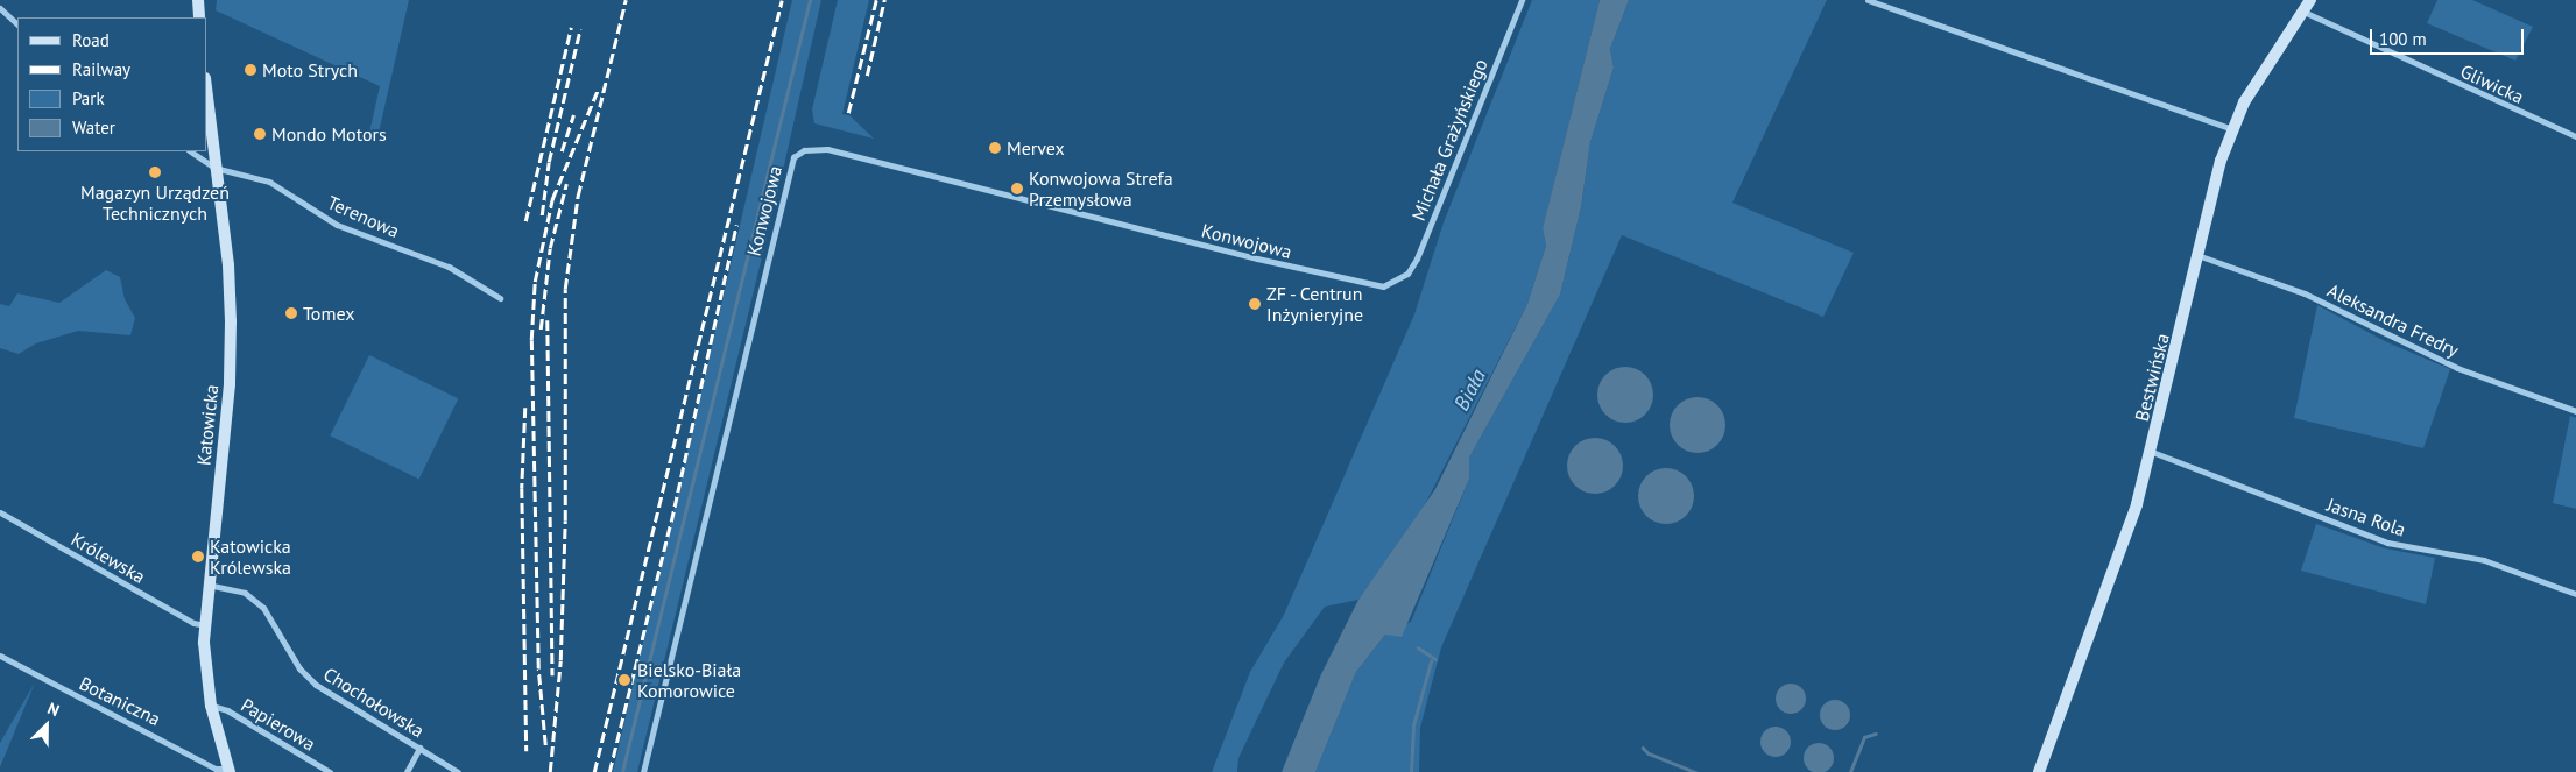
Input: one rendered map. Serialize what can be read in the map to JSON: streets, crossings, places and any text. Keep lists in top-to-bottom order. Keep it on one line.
{"streets":{"street":["Gliwicka","Michała Grażyńskiego","Konwojowa","Terenowa","Aleksandra Fredry","Bestwińska","Katowicka","Jasna Rola","Królewska","Botaniczna","Chochołowska","Papierowa"]},"crossings":[["Gliwicka","Bestwińska"],["Michała Grażyńskiego","Konwojowa"],["Terenowa","Katowicka"],["Aleksandra Fredry","Bestwińska"],["Bestwińska","Jasna Rola"],["Katowicka","Królewska"],["Katowicka","Botaniczna"],["Katowicka","Chochołowska"],["Katowicka","Papierowa"]],"water":["Biała"],"places":["Moto Strych","Mondo Motors","Mervex","Magazyn Urządzeń Technicznych","Konwojowa Strefa Przemysłowa","ZF - Centrun Inżynieryjne","Tomex","Katowicka Królewska","Bielsko-Biała Komorowice"],"legend":["Road","Railway","Park","Water"],"scale_bar":"100 m","north":"top right"}
